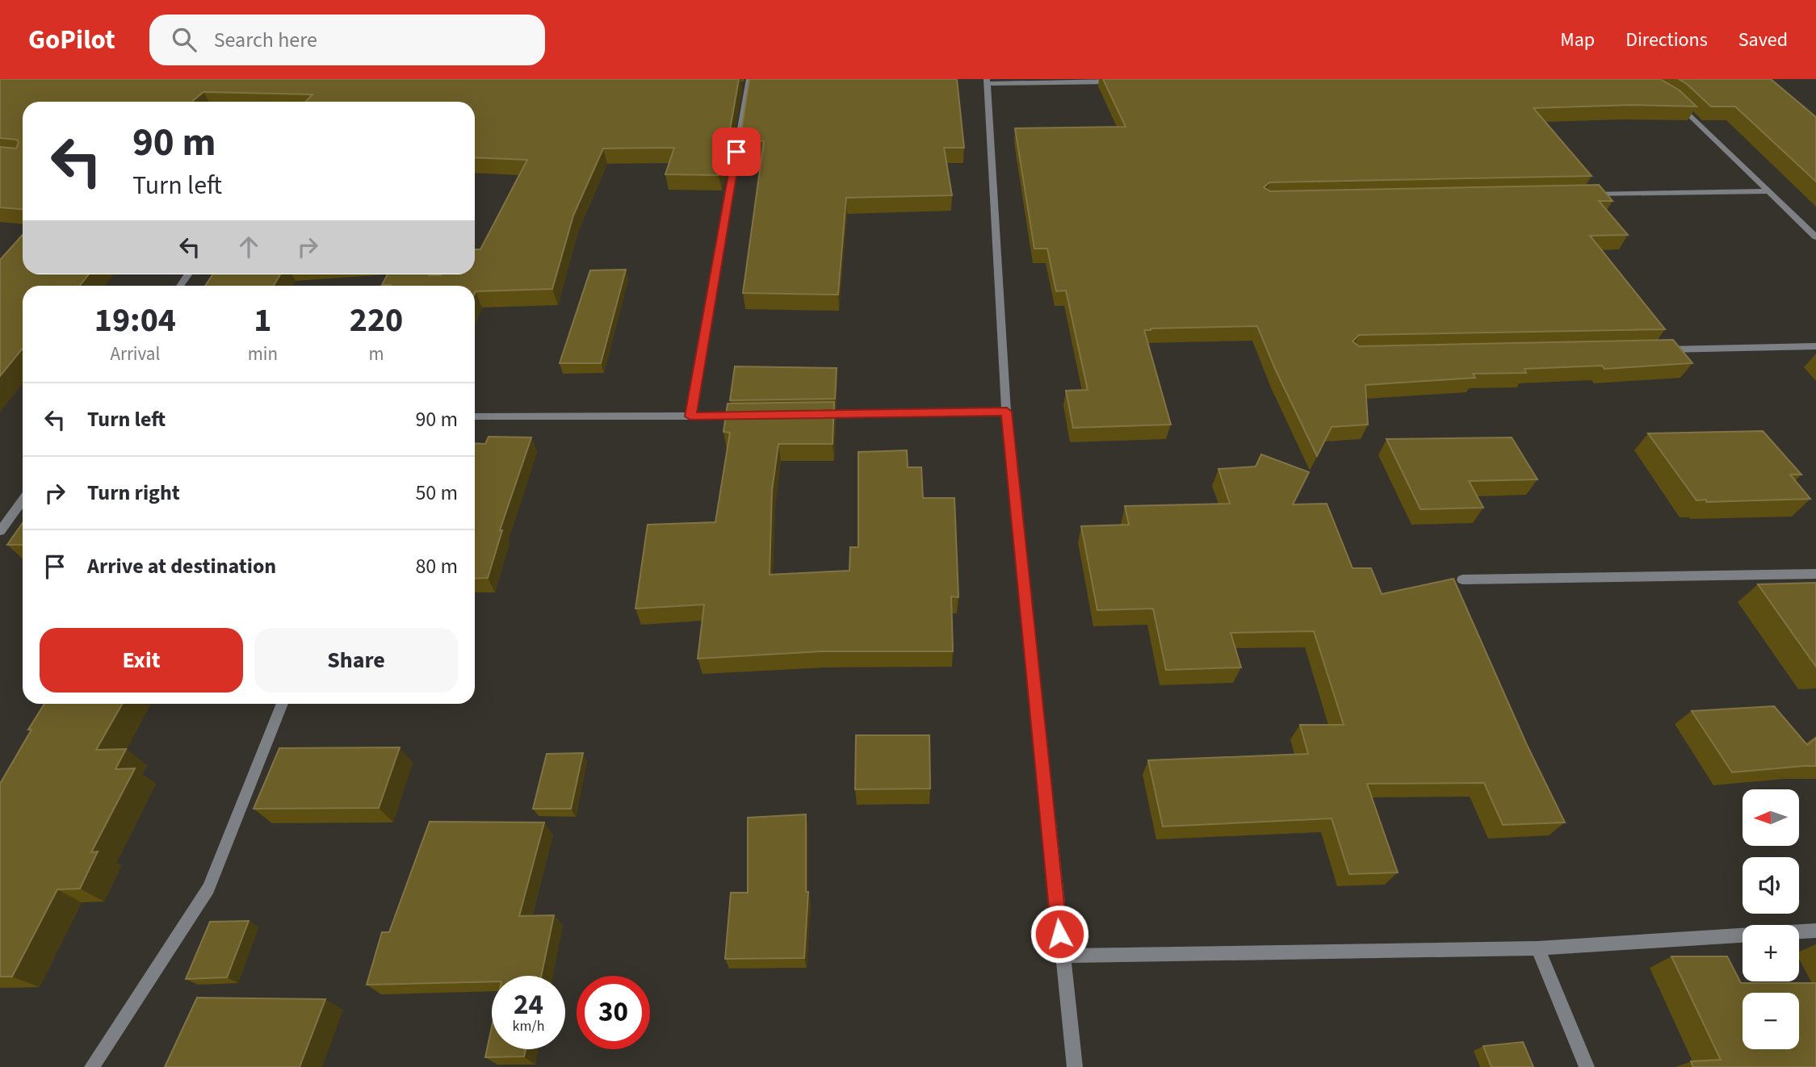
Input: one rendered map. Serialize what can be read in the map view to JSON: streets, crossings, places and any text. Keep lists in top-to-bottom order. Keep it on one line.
{"north":"left","page":{"header":"GoPilot","search":"Search here","nav":["Map","Directions","Saved"],"turn":["90 m","Turn left"],"eta":["19:04","Arrival","1","min","220","m"],"list":[{"name":"Turn left","value":"90 m"},{"name":"Turn right","value":"50 m"},{"name":"Arrive at destination","value":"80 m"}],"buttons":["Exit","Share"],"map_buttons":["+","−"],"speed":"24 km/h","limit":"30"}}
